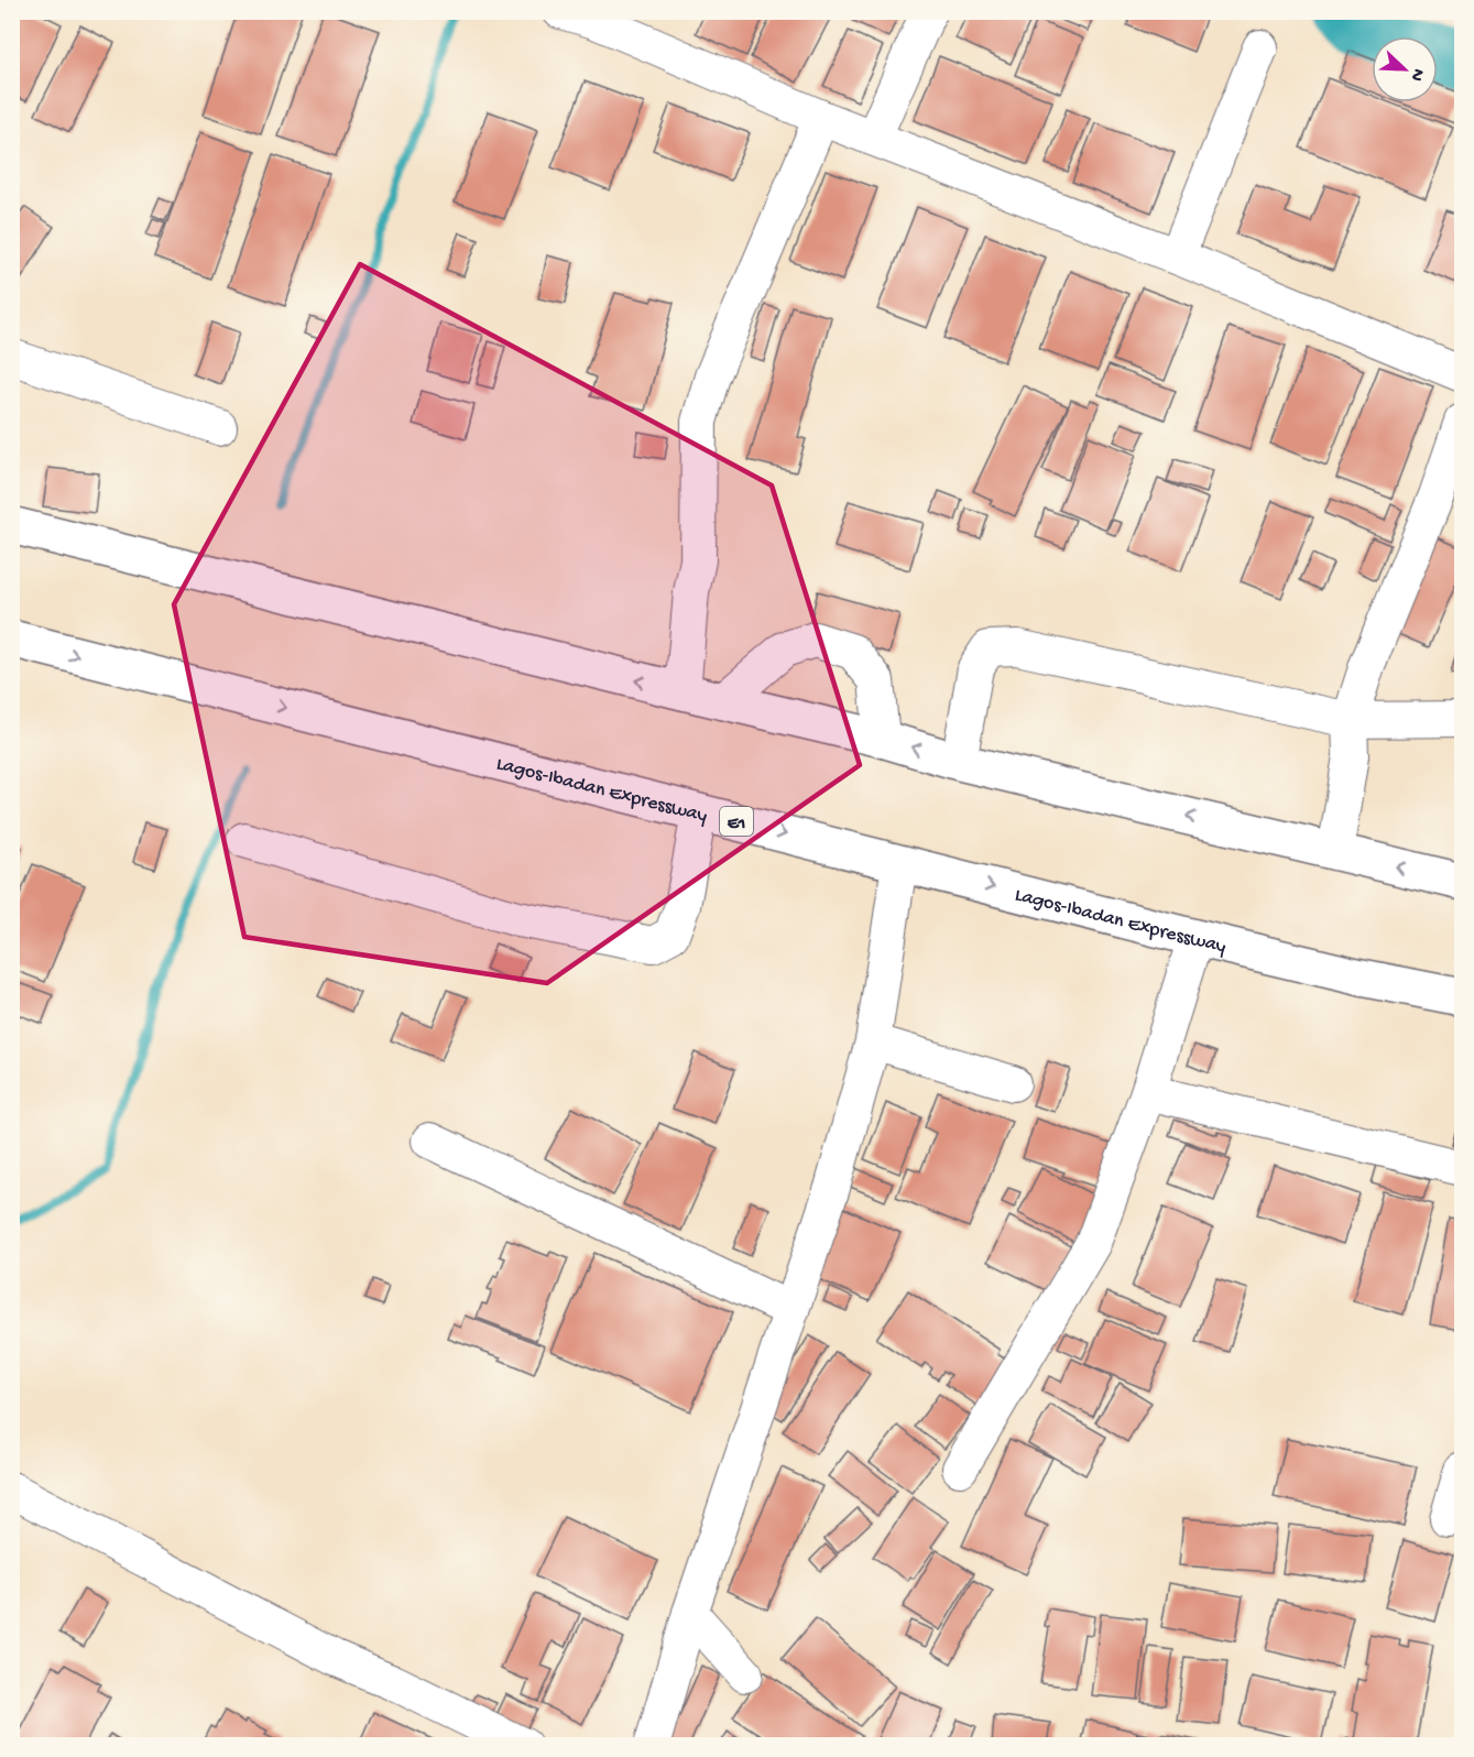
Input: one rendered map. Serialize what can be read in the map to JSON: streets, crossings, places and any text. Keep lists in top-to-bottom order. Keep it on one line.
{"streets":{"highway":["Lagos-Ibadan Expressway","E1"]},"north":"bottom right"}
